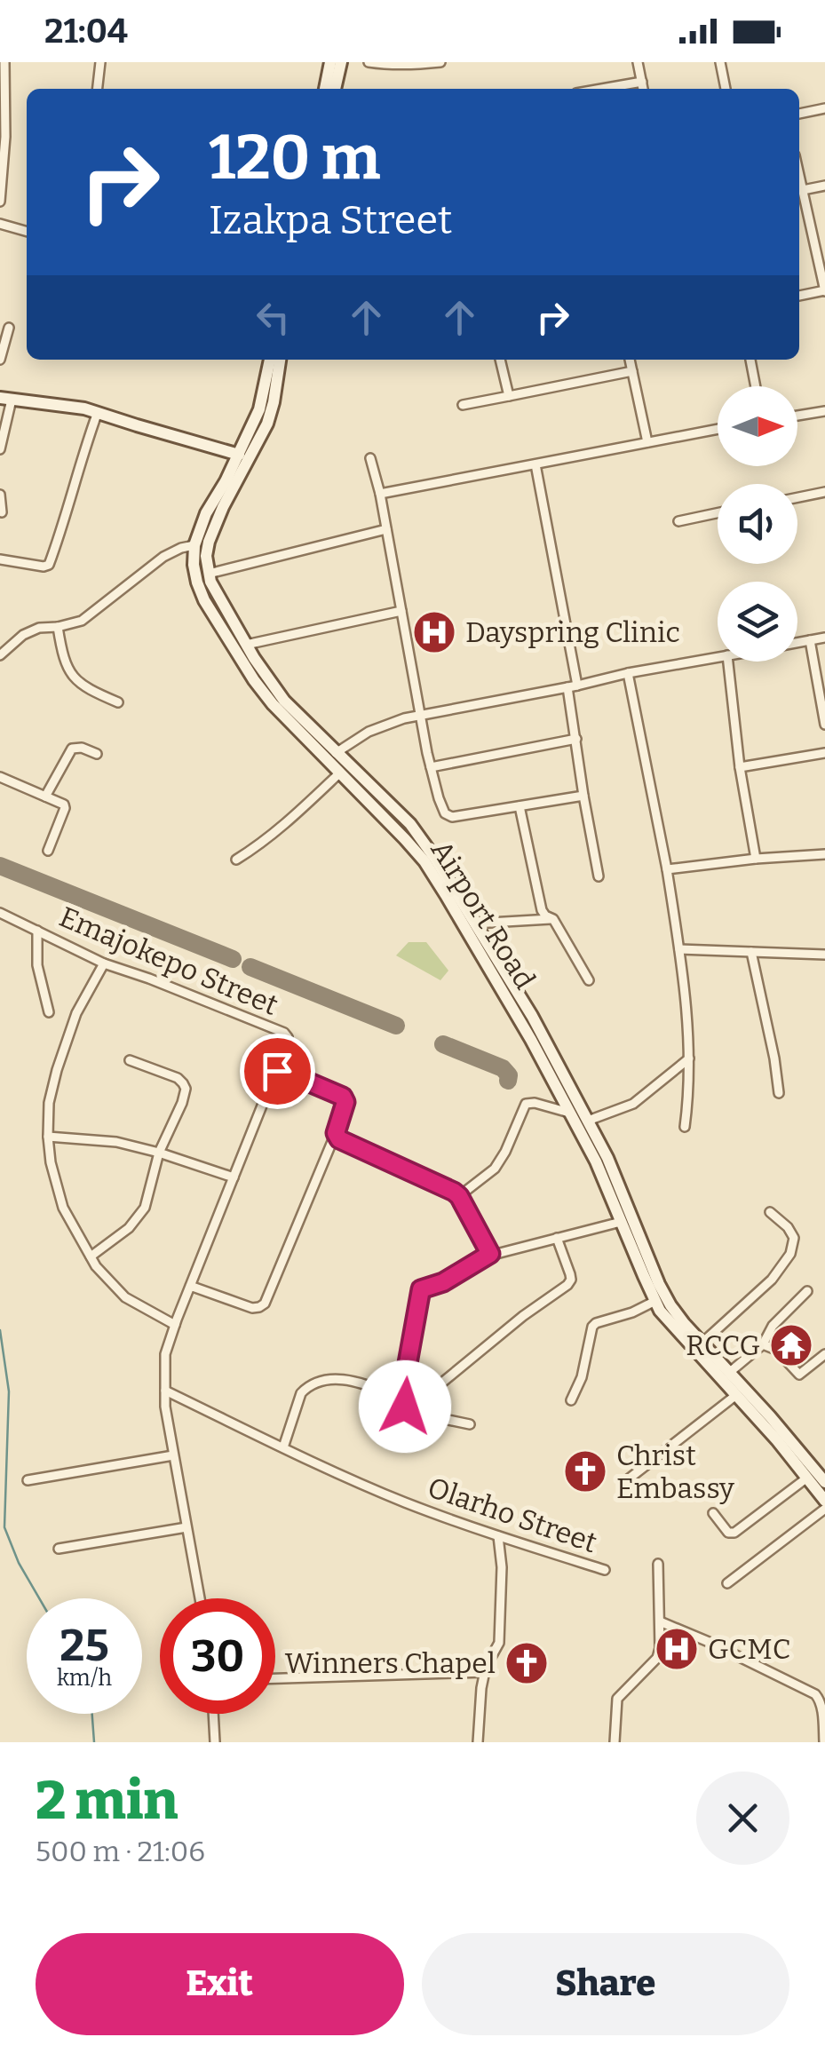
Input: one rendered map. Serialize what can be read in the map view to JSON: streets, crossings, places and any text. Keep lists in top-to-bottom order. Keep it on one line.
{"streets":{"main road":["Airport Road"],"street":["Emajokepo Street","Olarho Street"]},"places":{"hospital":["Dayspring Clinic","GCMC"],"temple":["RCCG"],"church":["Christ Embassy","Winners Chapel"]},"north":"right","page":{"status":"21:04","turn":["120 m","Izakpa Street"],"speed":"25 km/h","limit":"30","heading":["2 min","500 m · 21:06"],"buttons":["Exit","Share"]}}
